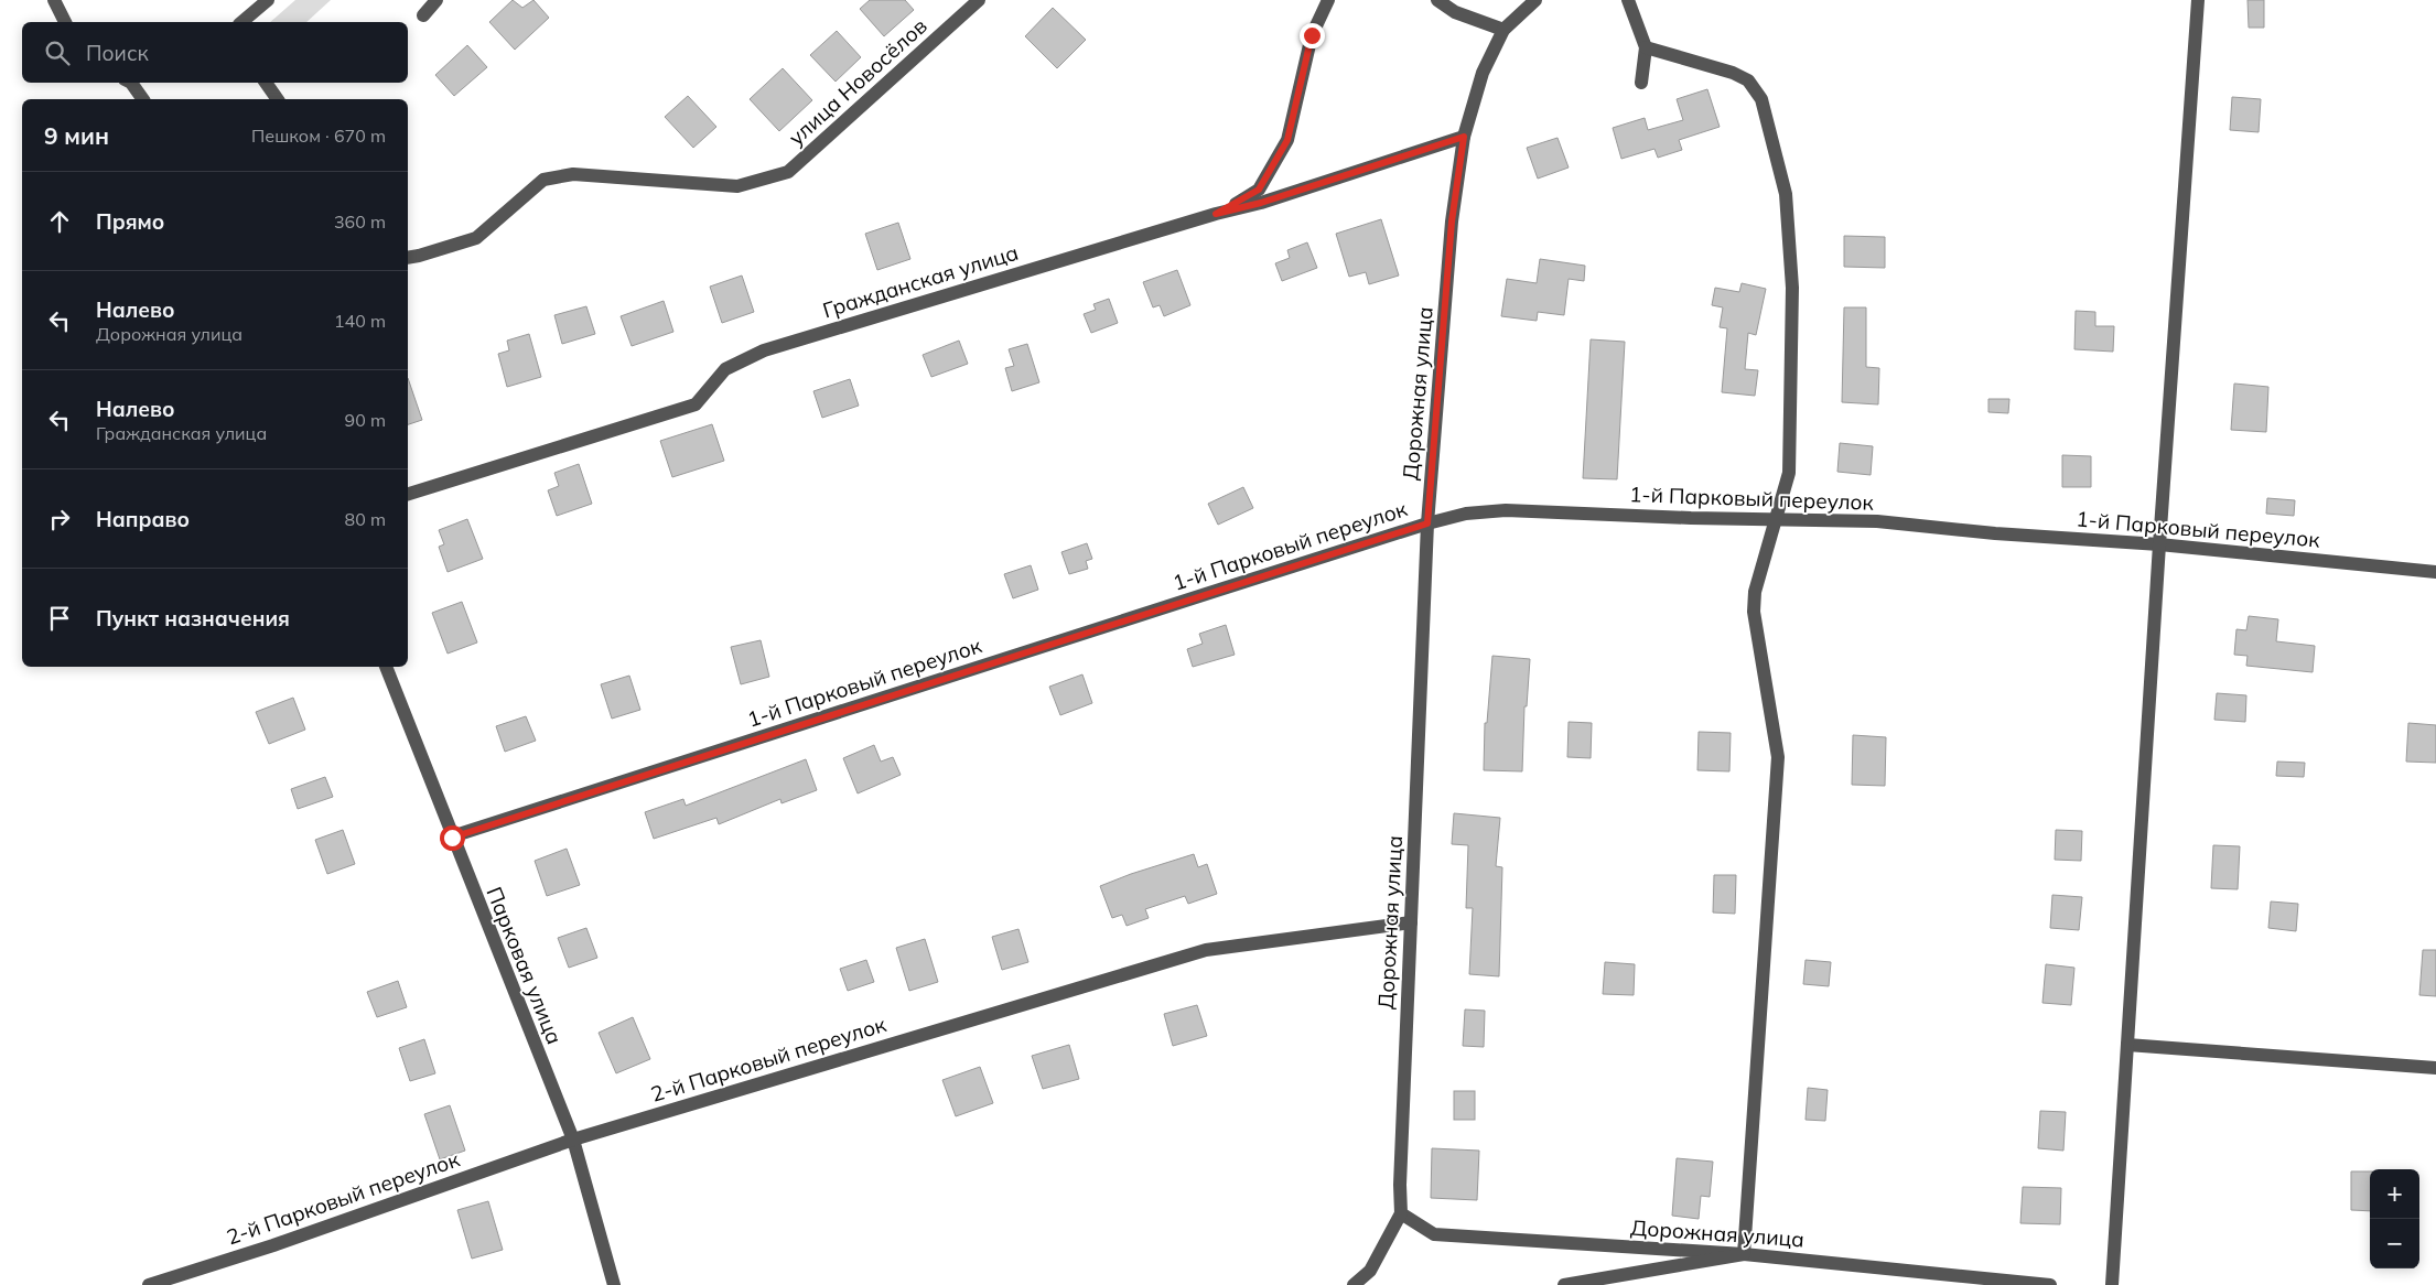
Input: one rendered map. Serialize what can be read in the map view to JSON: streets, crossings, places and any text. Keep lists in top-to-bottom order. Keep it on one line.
{"streets":{"street":["улица Новосёлов","Гражданская улица","Дорожная улица","1-й Парковый переулок","Парковая улица","2-й Парковый переулок"]},"crossings":[["Гражданская улица","Дорожная улица"],["Дорожная улица","1-й Парковый переулок"],["Дорожная улица","2-й Парковый переулок"],["1-й Парковый переулок","Парковая улица"],["Парковая улица","2-й Парковый переулок"]],"page":{"search":"Поиск","heading":["9 мин","Пешком · 670 m"],"list":[["Прямо","360 m"],["Налево","Дорожная улица","140 m"],["Налево","Гражданская улица","90 m"],["Направо","80 m"],"Пункт назначения"],"map_buttons":["+","−"]}}
